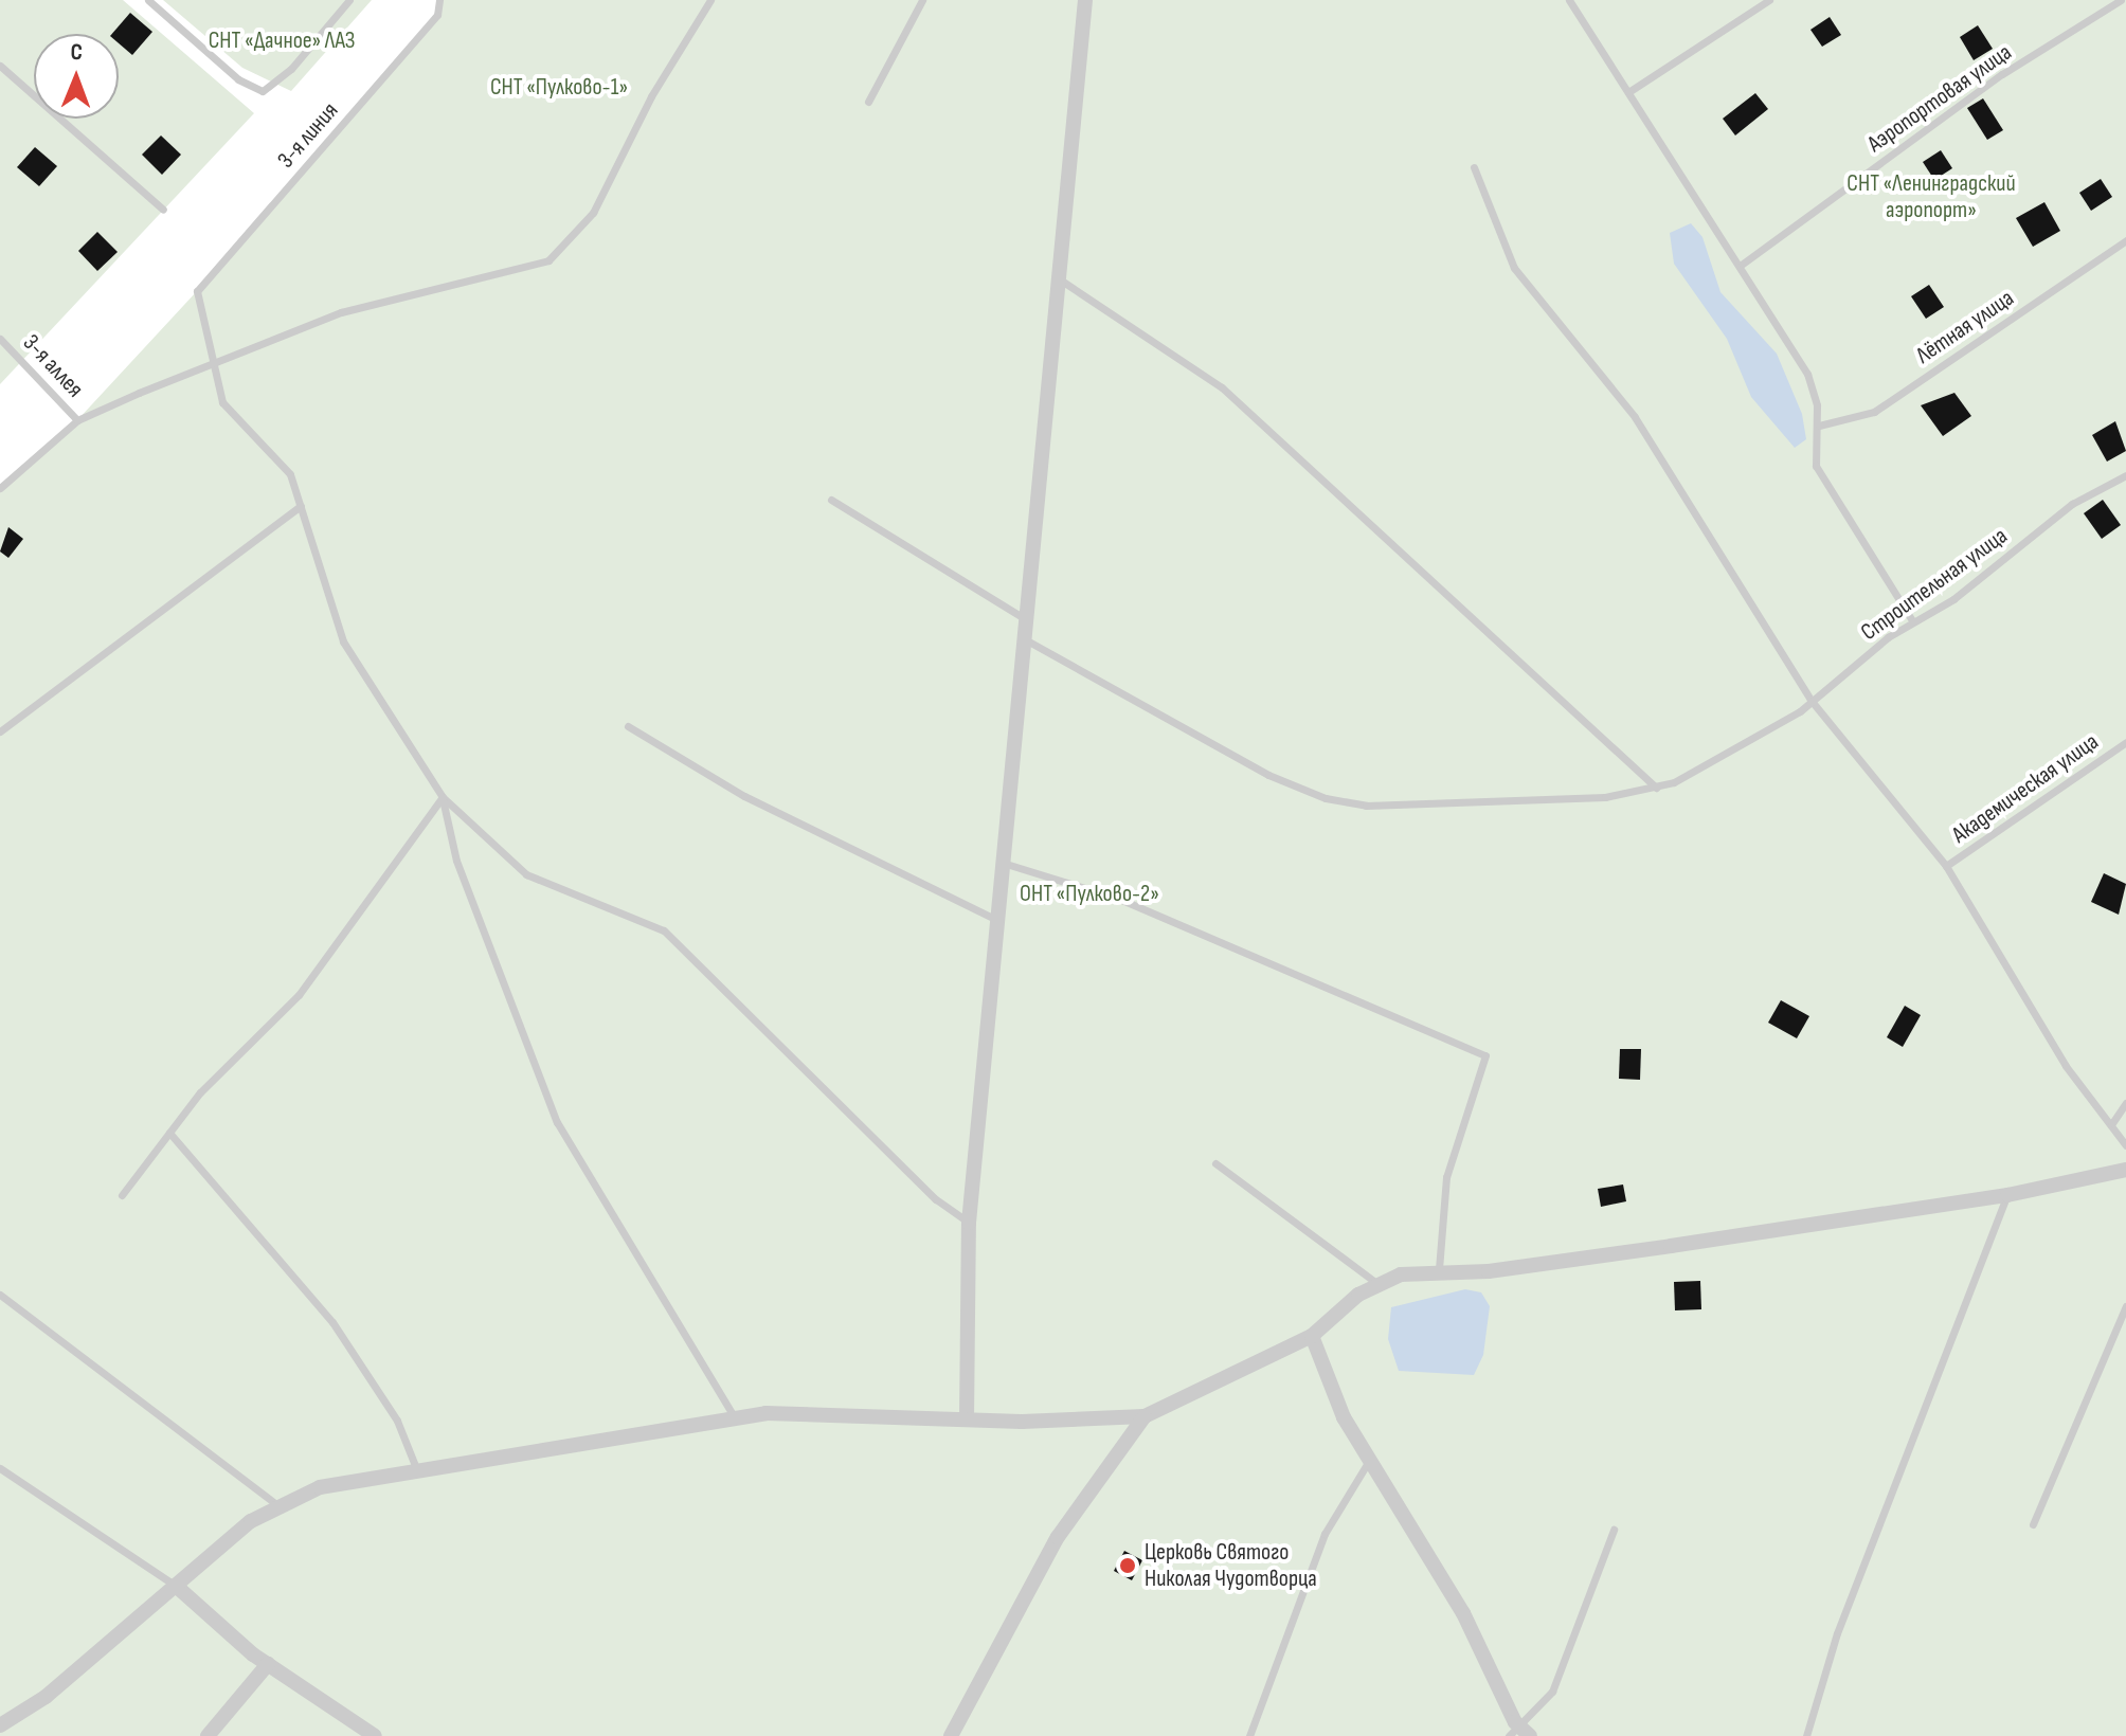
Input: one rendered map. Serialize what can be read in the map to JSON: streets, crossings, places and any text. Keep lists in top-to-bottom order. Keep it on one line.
{"streets":{"lane":["Аэропортовая улица","3-я линия","Лётная улица","3-я аллея","Строительная улица","Академическая улица"]},"parks":["СНТ «Дачное» ЛАЗ","СНТ «Пулково-1»","СНТ «Ленинградский аэропорт»","ОНТ «Пулково-2»"],"places":["Церковь Святого Николая Чудотворца"],"north":"top"}
